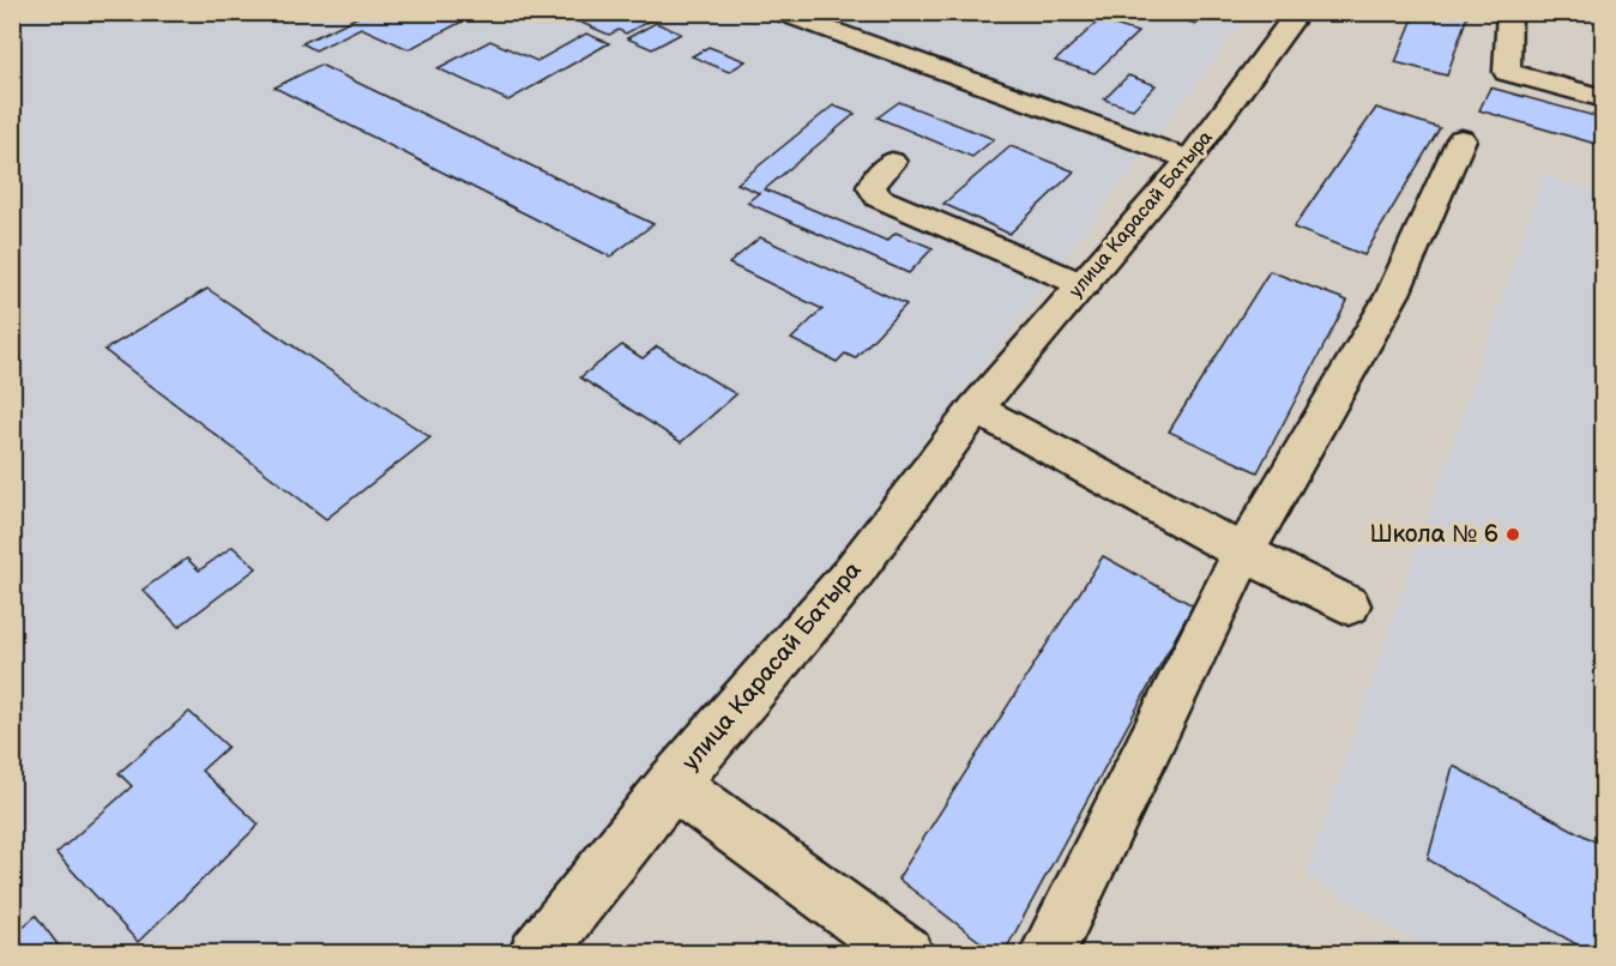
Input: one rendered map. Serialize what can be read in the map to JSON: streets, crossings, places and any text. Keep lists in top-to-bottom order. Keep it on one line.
{"streets":{"street":["улица Карасай Батыра"]},"places":["Школа № 6"]}
